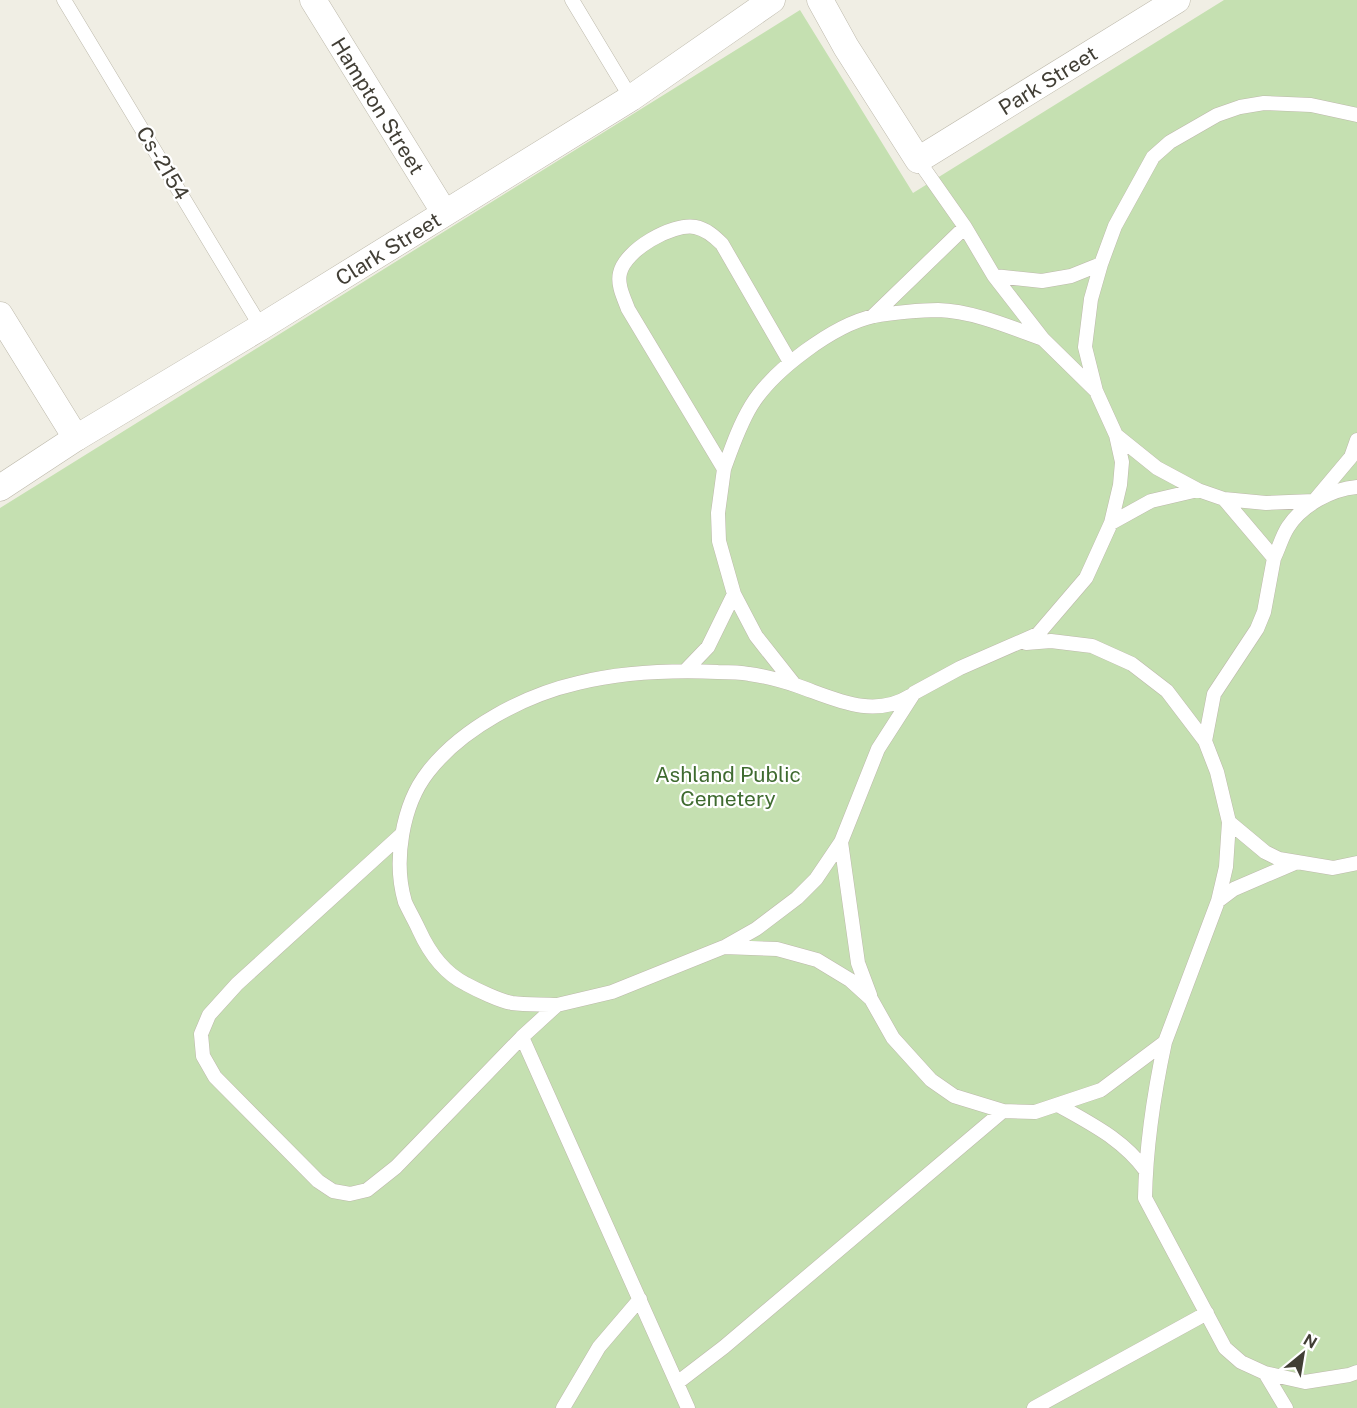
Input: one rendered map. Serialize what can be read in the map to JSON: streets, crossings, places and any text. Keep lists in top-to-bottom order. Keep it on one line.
{"streets":{"street":["Park Street","Hampton Street","Clark Street"],"lane":["Cs-2154"]},"crossings":[["Hampton Street","Clark Street"],["Cs-2154","Clark Street"]],"parks":["Ashland Public Cemetery"],"north":"top right"}
